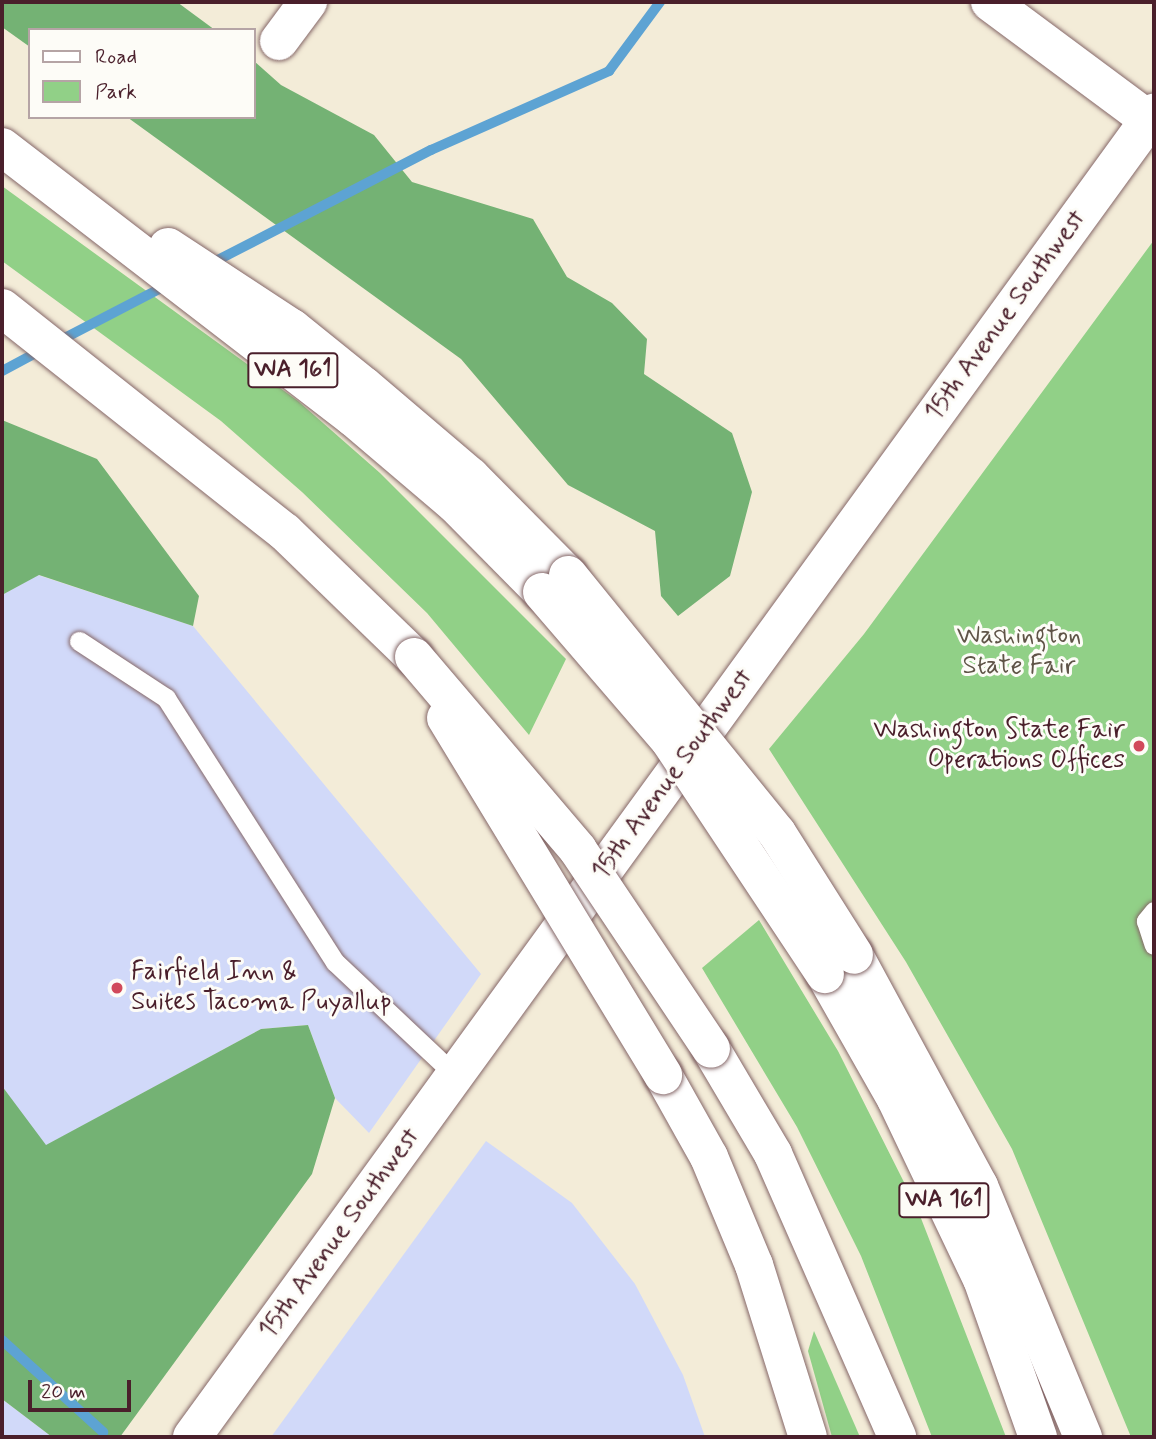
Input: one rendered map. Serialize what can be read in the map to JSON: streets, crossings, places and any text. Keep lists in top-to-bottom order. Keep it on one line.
{"streets":{"main road":["15th Avenue Southwest","WA 161"]},"parks":["Washington State Fair"],"places":["Washington State Fair Operations Offices","Fairfield Inn & Suites Tacoma Puyallup"],"legend":["Road","Park"],"scale_bar":"20 m"}
